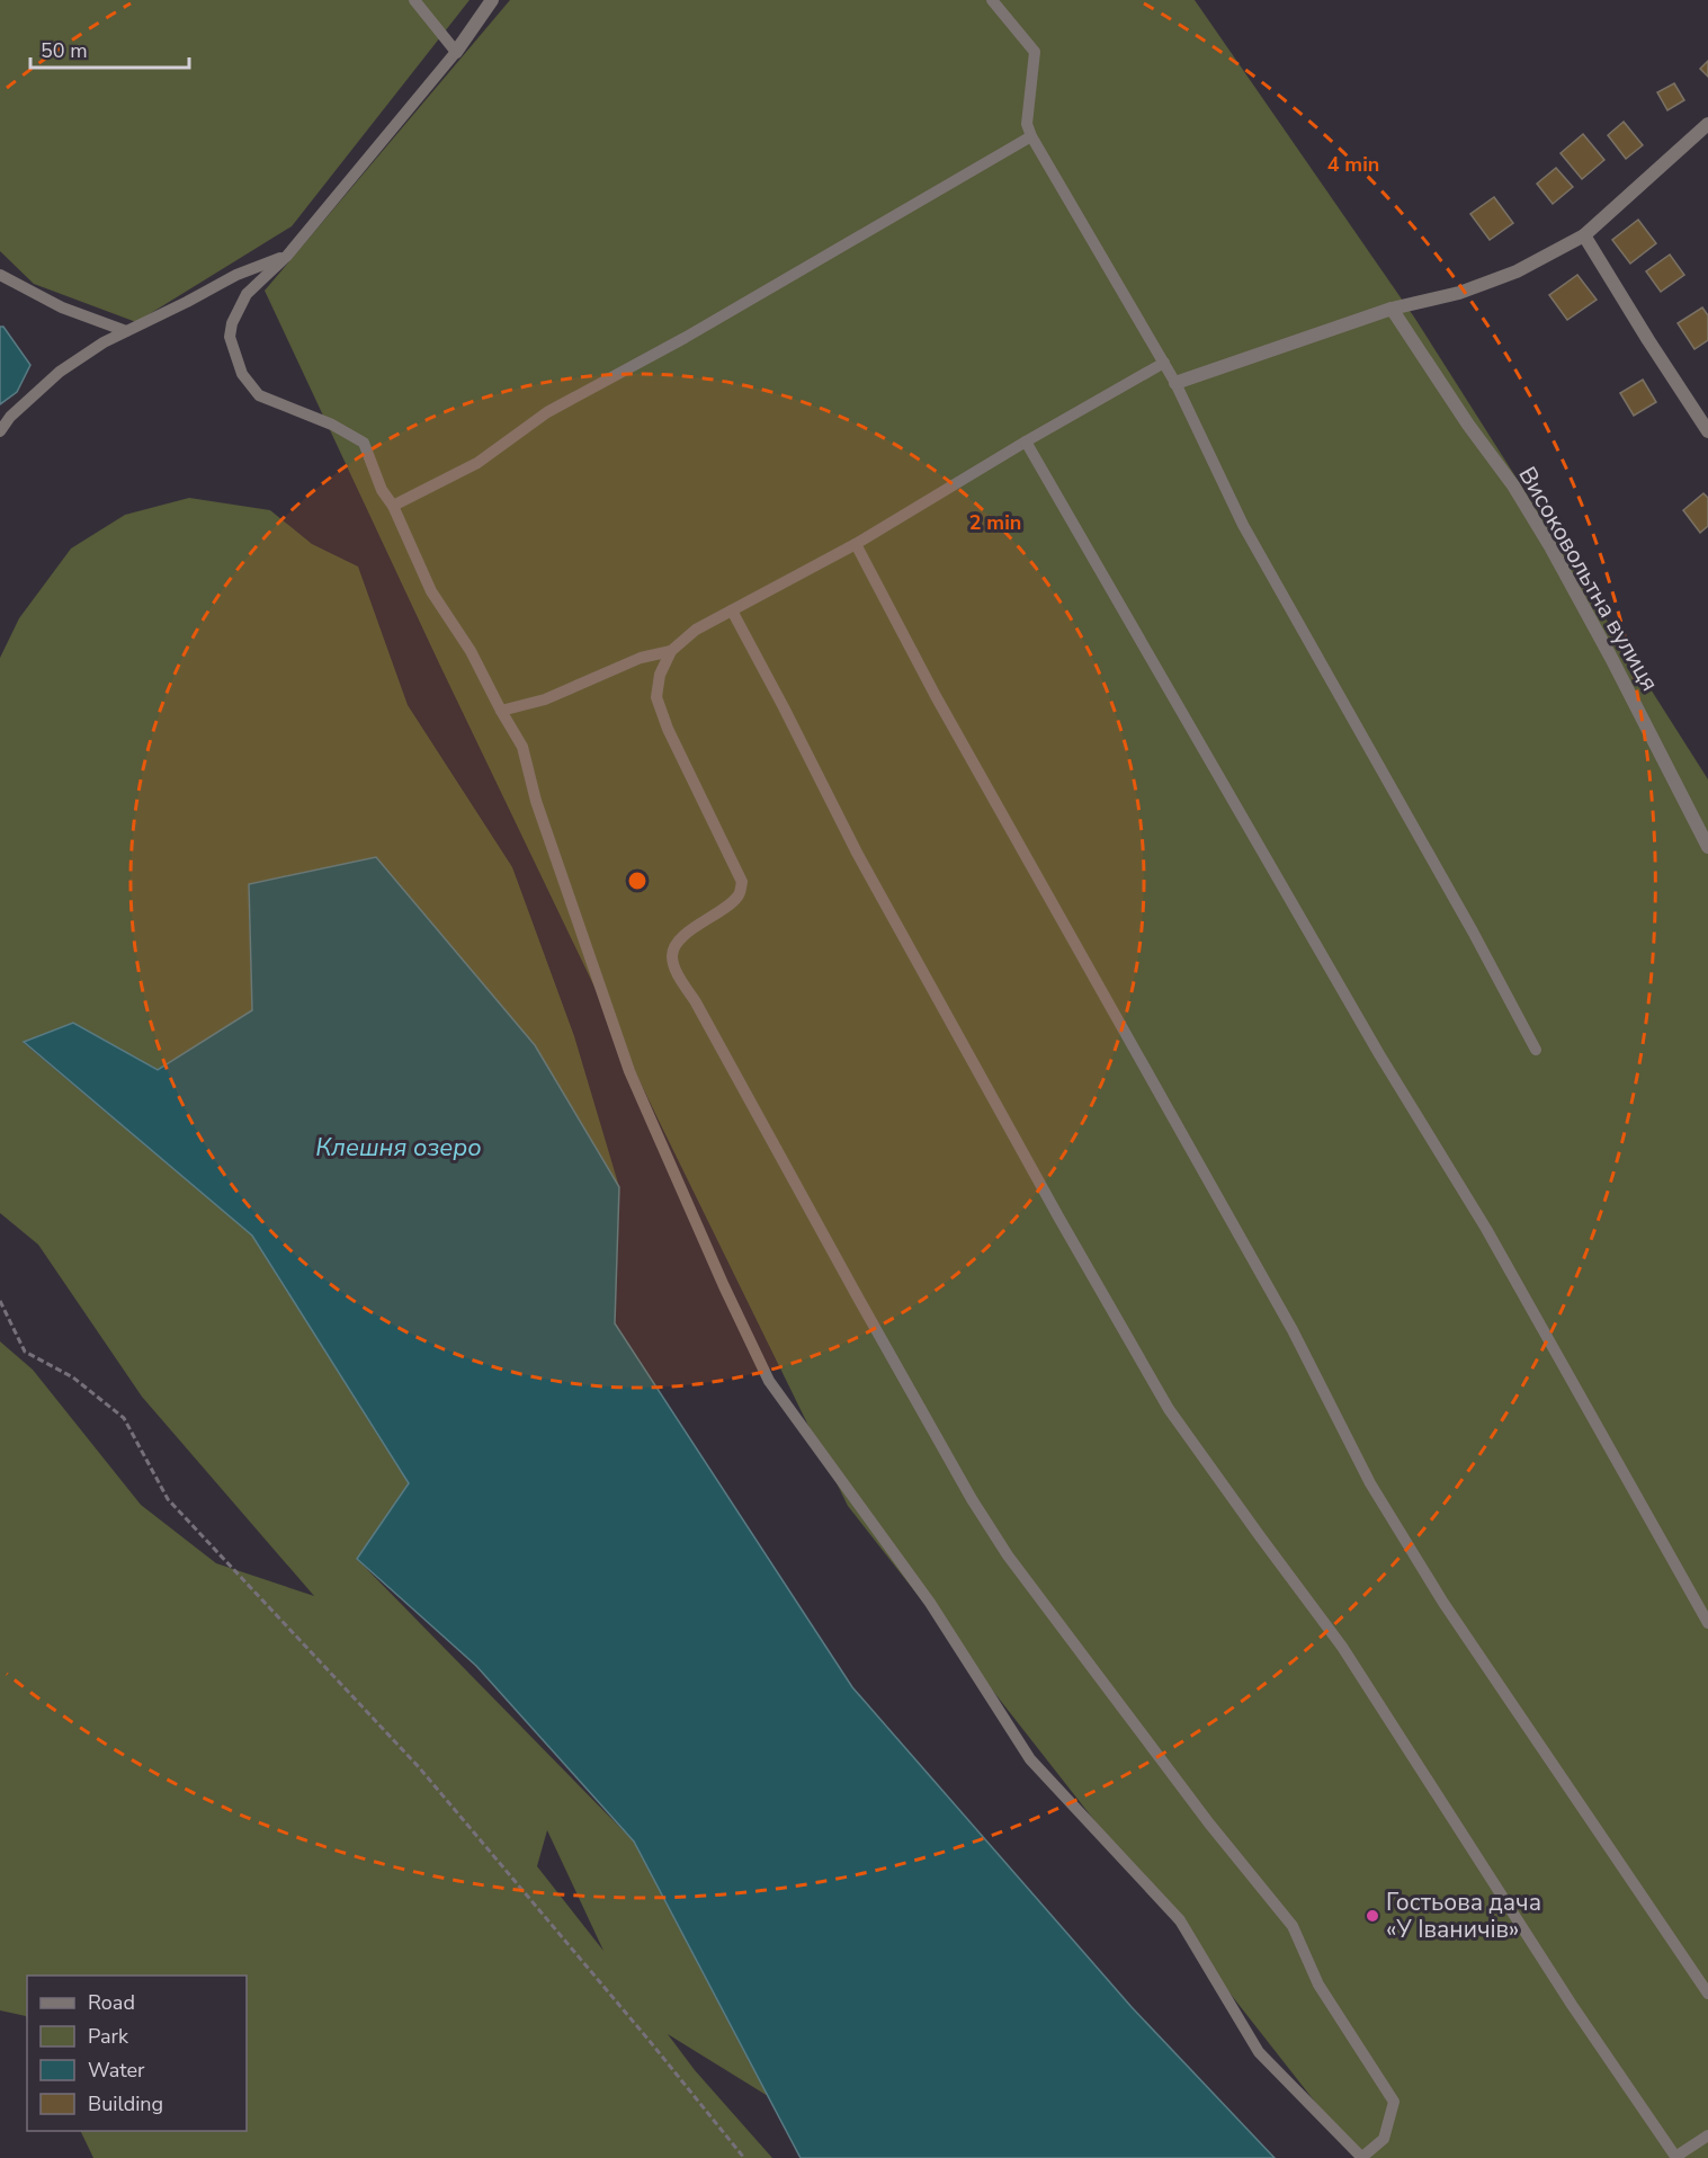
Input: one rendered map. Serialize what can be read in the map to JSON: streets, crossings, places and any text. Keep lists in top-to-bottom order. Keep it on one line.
{"streets":{"street":["Високовольтна вулиця"]},"water":["Клешня озеро"],"places":["Гостьова дача «У Іваничів»"],"legend":["Road","Park","Water","Building"],"scale_bar":"50 m","rings":["4 min","2 min"]}
